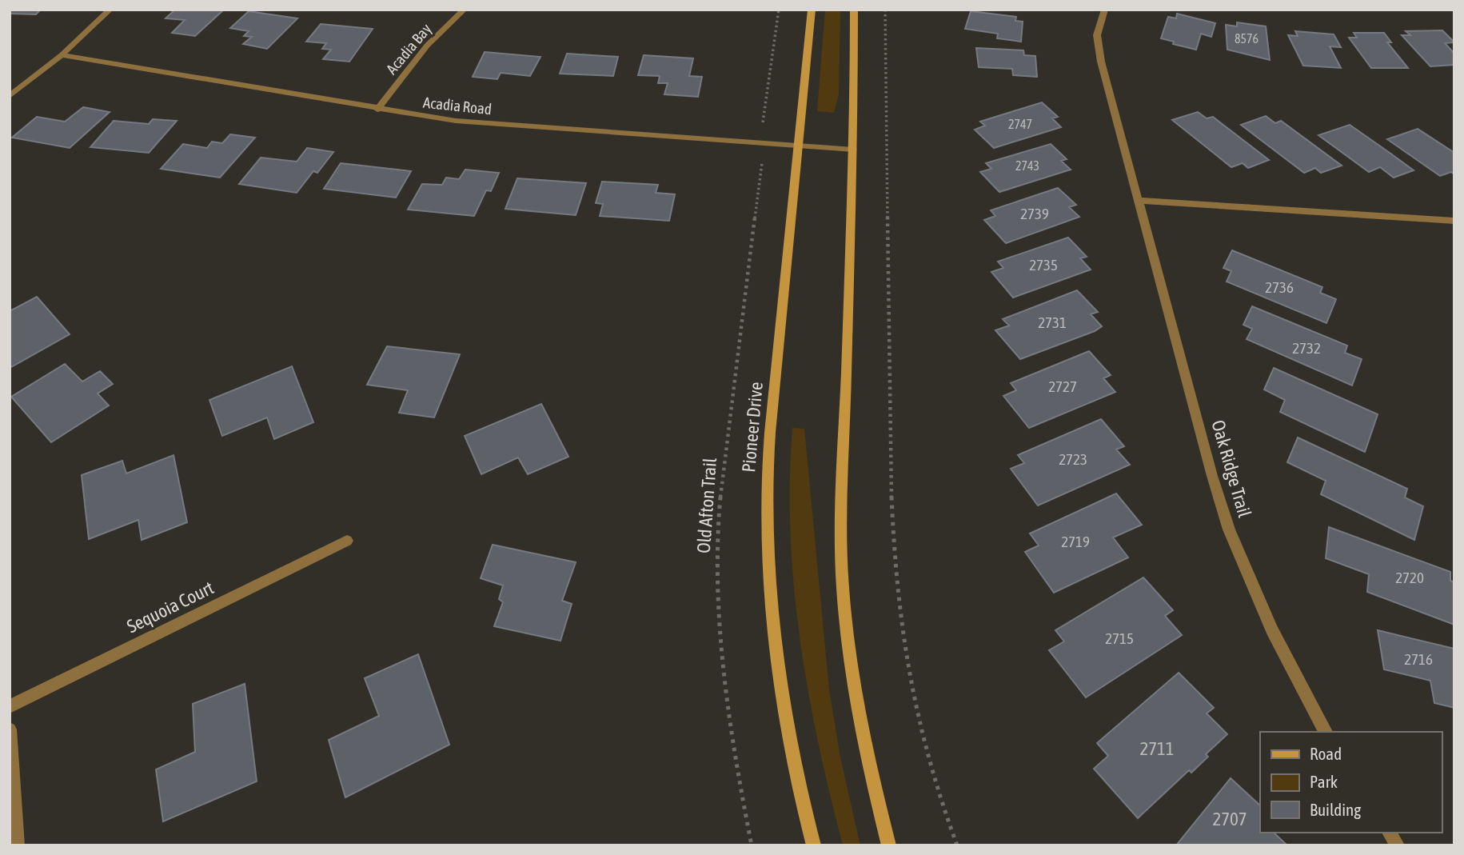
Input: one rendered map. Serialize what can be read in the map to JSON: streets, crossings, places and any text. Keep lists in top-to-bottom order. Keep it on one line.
{"streets":{"street":["Acadia Bay","Acadia Road","Pioneer Drive","Oak Ridge Trail","Sequoia Court"],"path":["Old Afton Trail"]},"crossings":[["Acadia Bay","Acadia Road"],["Acadia Road","Pioneer Drive"]],"house_numbers":["8576","2747","2743","2739","2735","2736","2731","2732","2727","2723","2719","2720","2715","2716","2711","2707"],"legend":["Road","Park","Building"]}
